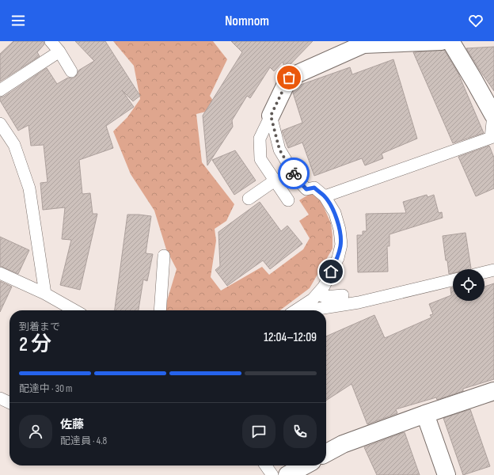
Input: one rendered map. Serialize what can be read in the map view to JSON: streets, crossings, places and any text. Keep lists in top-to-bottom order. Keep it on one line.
{"page":{"header":"Nomnom","heading":["2 分","到着まで","12:04–12:09"],"panel":["佐藤","配達員 · 4.8"],"bar":"配達中 · 30 m"}}
